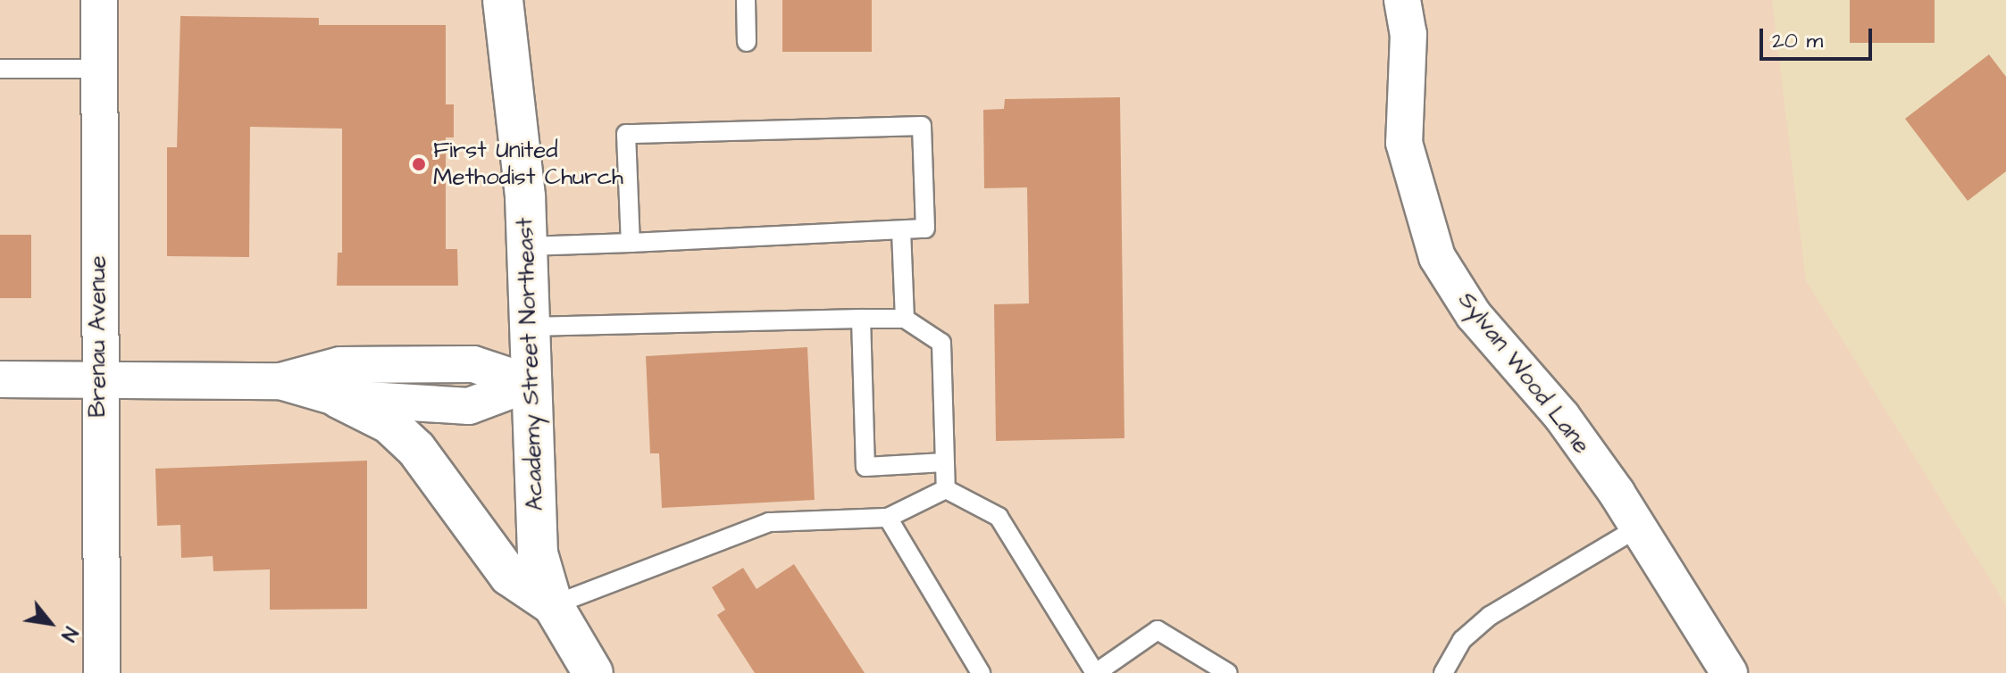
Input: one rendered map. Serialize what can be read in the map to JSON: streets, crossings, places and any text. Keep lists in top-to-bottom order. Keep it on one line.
{"streets":{"street":["Brenau Avenue","Academy Street Northeast","Sylvan Wood Lane"]},"places":["First United Methodist Church"],"scale_bar":"20 m","north":"bottom right"}
